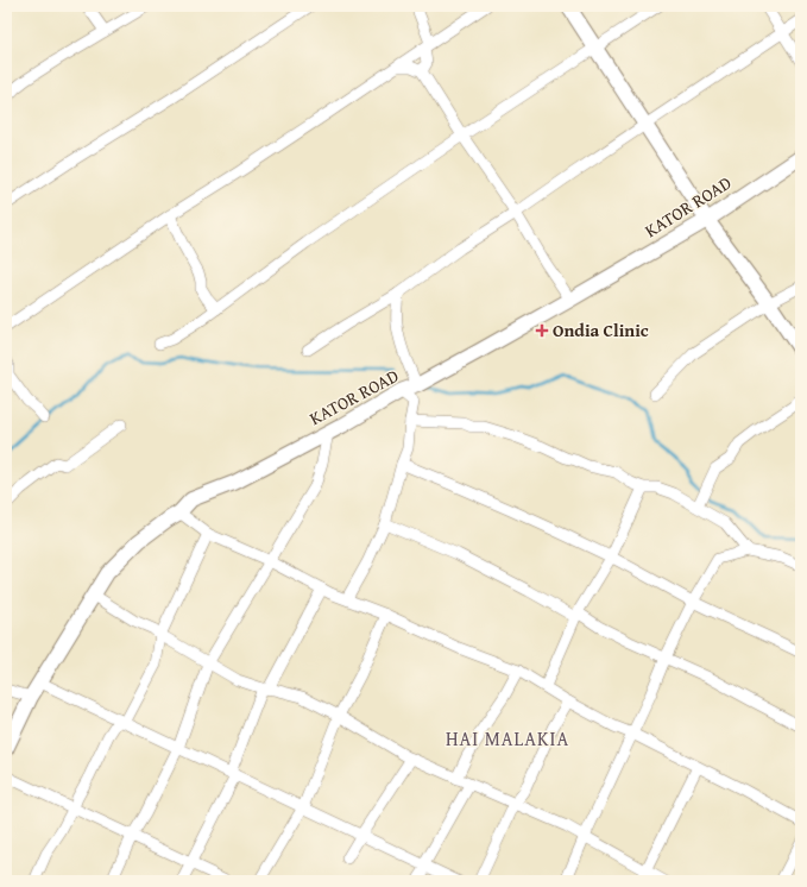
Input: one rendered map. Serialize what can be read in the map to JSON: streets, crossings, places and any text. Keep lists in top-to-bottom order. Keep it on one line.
{"streets":{"main road":["KATOR ROAD"]},"districts":["HAI MALAKIA"],"places":{"health":["Ondia Clinic"]}}
